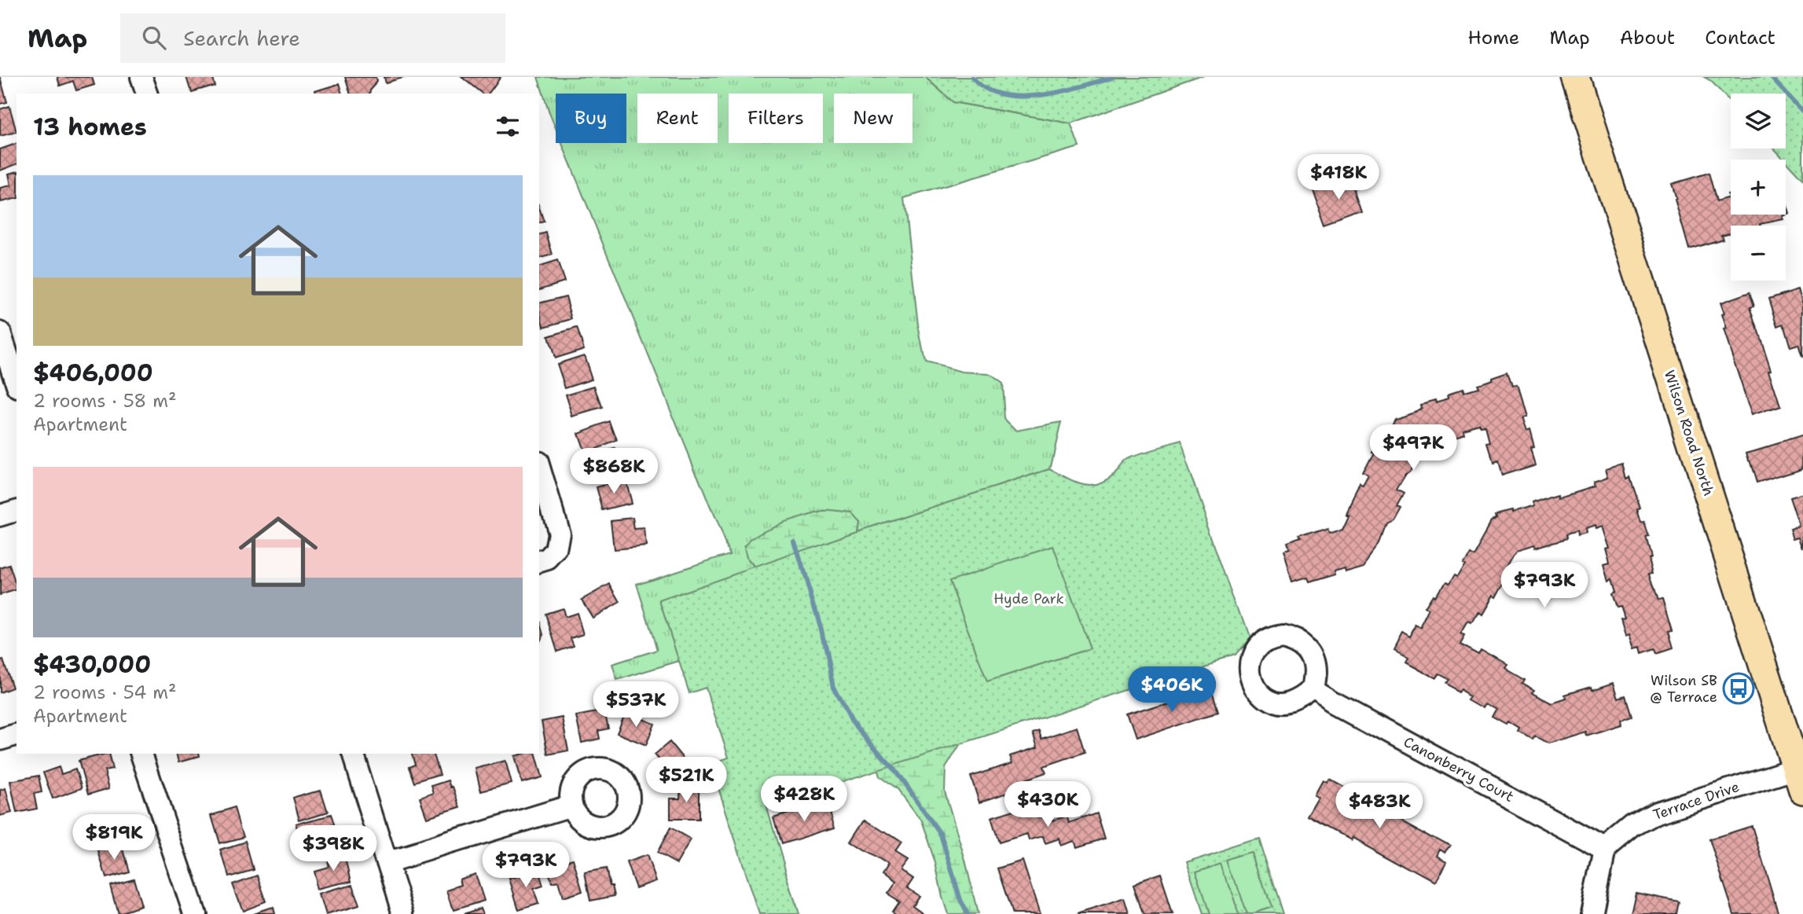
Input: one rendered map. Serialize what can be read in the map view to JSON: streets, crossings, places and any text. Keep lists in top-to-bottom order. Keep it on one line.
{"streets":{"main road":["Wilson Road North"],"street":["Canonberry Court","Terrace Drive"]},"crossings":[["Wilson Road North","Terrace Drive"],["Canonberry Court","Terrace Drive"]],"parks":["Hyde Park"],"places":{"bus stop":["Wilson SB @ Terrace"]},"page":{"header":"Map","search":"Search here","nav":["Home","Map","About","Contact"],"map_buttons":["+","−"],"chip":["Buy","Rent","Filters","New"],"heading":"13 homes","price":["$418K","$497K","$868K","$793K","$406K","$537K","$521K","$428K","$430K","$483K","$819K","$398K","$793K"],"list":[{"name":"$406,000","note":"2 rooms · 58 m² · Apartment"},{"name":"$430,000","note":"2 rooms · 54 m² · Apartment"}]}}
